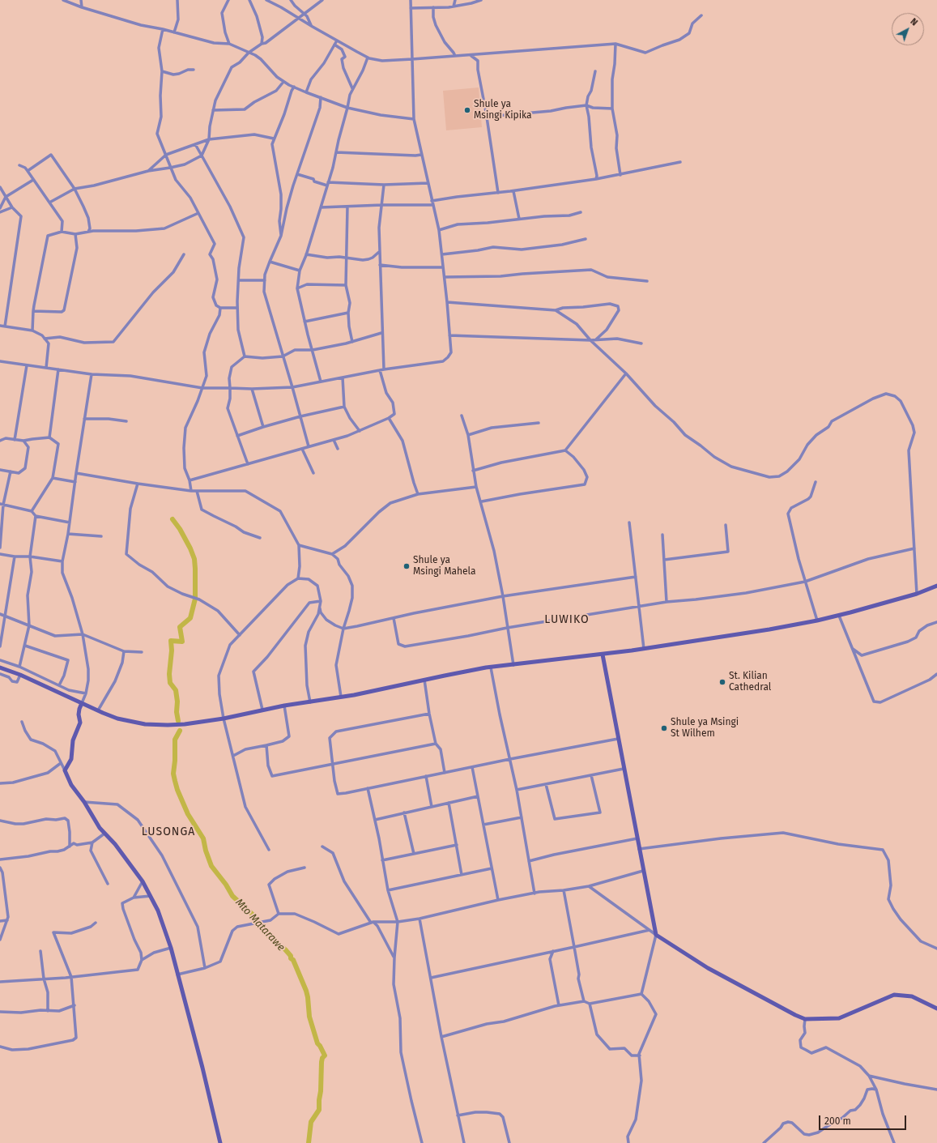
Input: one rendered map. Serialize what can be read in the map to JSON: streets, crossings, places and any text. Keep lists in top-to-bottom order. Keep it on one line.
{"districts":["LUWIKO","LUSONGA"],"water":["Mto Matarawe"],"places":["Shule ya Msingi Kipika","Shule ya Msingi Mahela","St. Kilian Cathedral","Shule ya Msingi St Wilhem"],"scale_bar":"200 m","north":"top right"}
